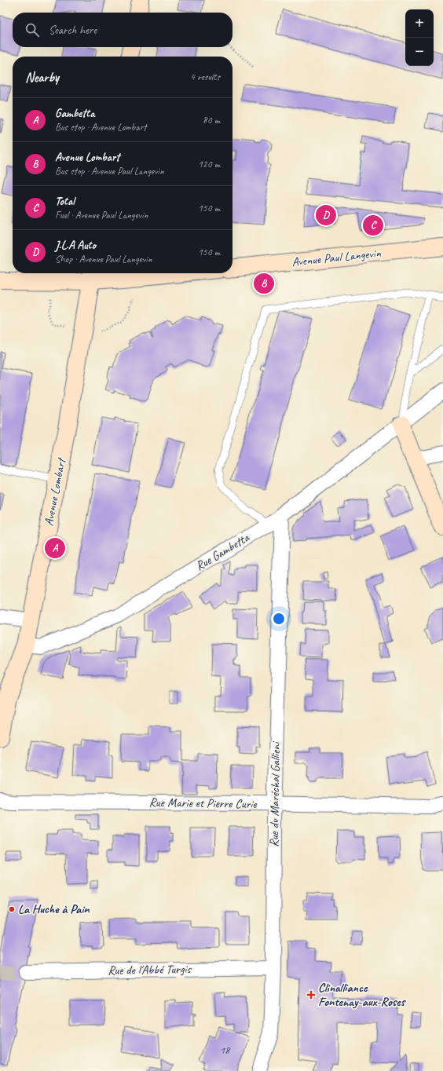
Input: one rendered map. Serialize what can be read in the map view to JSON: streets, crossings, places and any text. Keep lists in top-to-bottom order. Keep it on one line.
{"streets":{"main road":["Avenue Paul Langevin","Avenue Lombart"],"street":["Rue Gambetta","Rue du Maréchal Gallieni","Rue Marie et Pierre Curie","Rue de l'Abbé Turgis"]},"crossings":[["Avenue Lombart","Rue Gambetta"],["Rue Gambetta","Rue du Maréchal Gallieni"],["Rue du Maréchal Gallieni","Rue Marie et Pierre Curie"],["Rue du Maréchal Gallieni","Rue de l'Abbé Turgis"]],"places":{"other":["La Huche à Pain"],"health":["Clinalliance Fontenay-aux-Roses"]},"house_numbers":["18"],"page":{"map_buttons":["+","−"],"search":"Search here","heading":["Nearby","4 results"],"list":[{"mark":"A","name":"Gambetta","note":"Bus stop · Avenue Lombart","value":"80 m"},{"mark":"B","name":"Avenue Lombart","note":"Bus stop · Avenue Paul Langevin","value":"120 m"},{"mark":"C","name":"Total","note":"Fuel · Avenue Paul Langevin","value":"150 m"},{"mark":"D","name":"J.L.A Auto","note":"Shop · Avenue Paul Langevin","value":"150 m"}],"pins":["D","C","B","A"]}}
